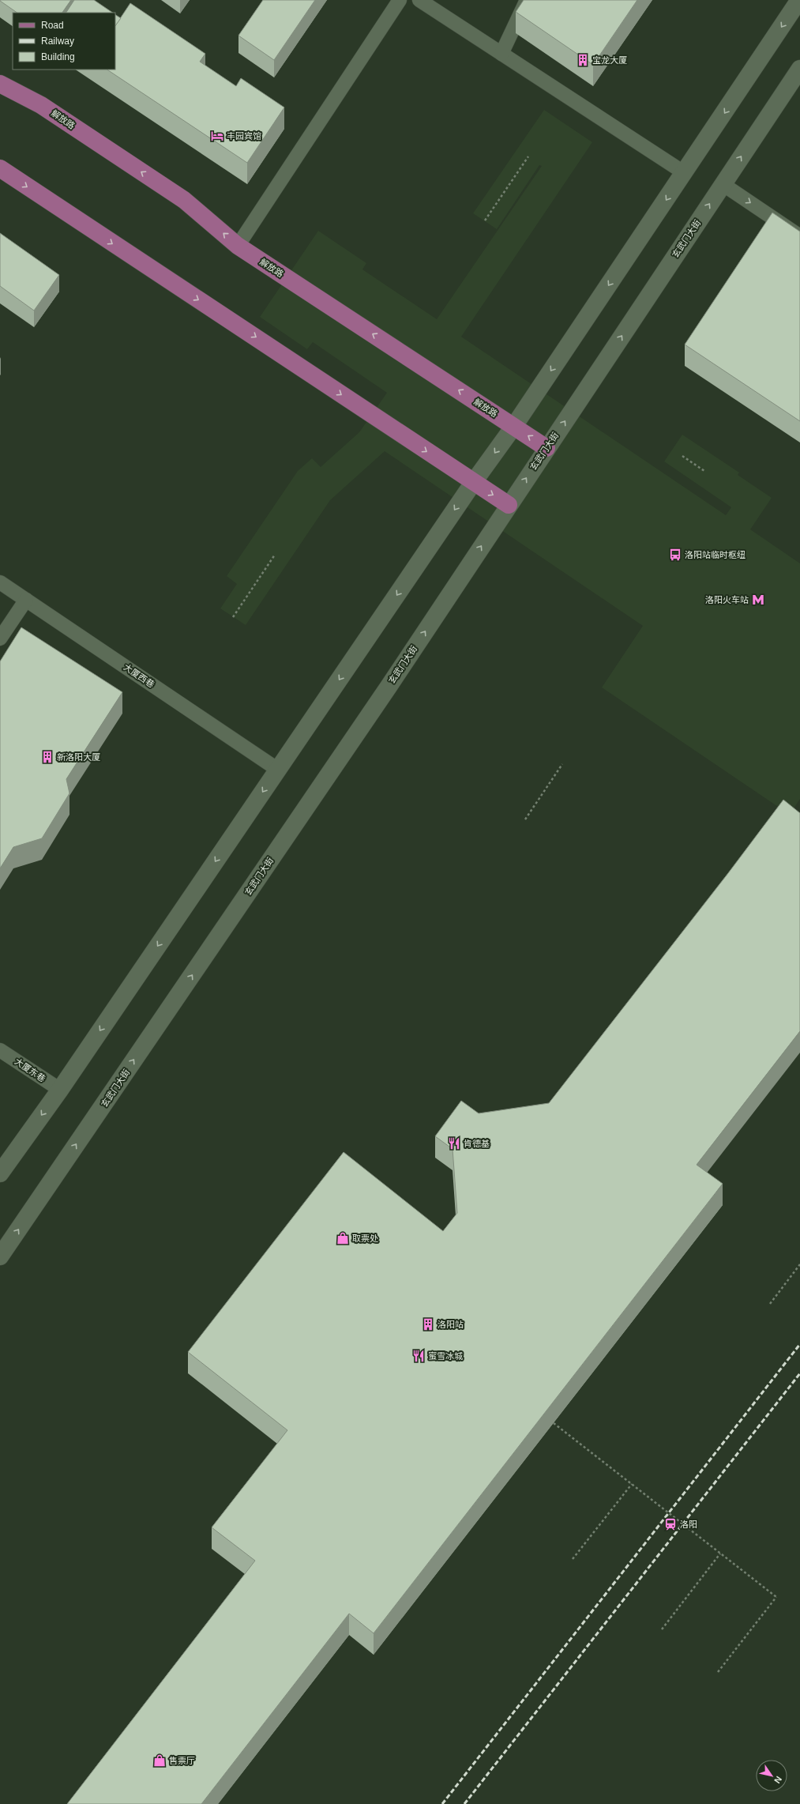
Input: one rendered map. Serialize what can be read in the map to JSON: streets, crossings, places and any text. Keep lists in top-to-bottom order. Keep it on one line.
{"streets":{"main road":["解放路","玄武门大街"],"lane":["大厦西巷","大厦东巷"]},"crossings":[["解放路","玄武门大街"]],"places":{"building":["宝龙大厦","新洛阳大厦","洛阳站"],"hotel":["丰园宾馆"],"bus stop":["洛阳站临时枢纽"],"metro station":["洛阳火车站"],"restaurant":["肯德基","蜜雪冰城"],"shop":["取票处","售票厅"],"station":["洛阳"]},"legend":["Road","Railway","Building"],"north":"bottom right"}
